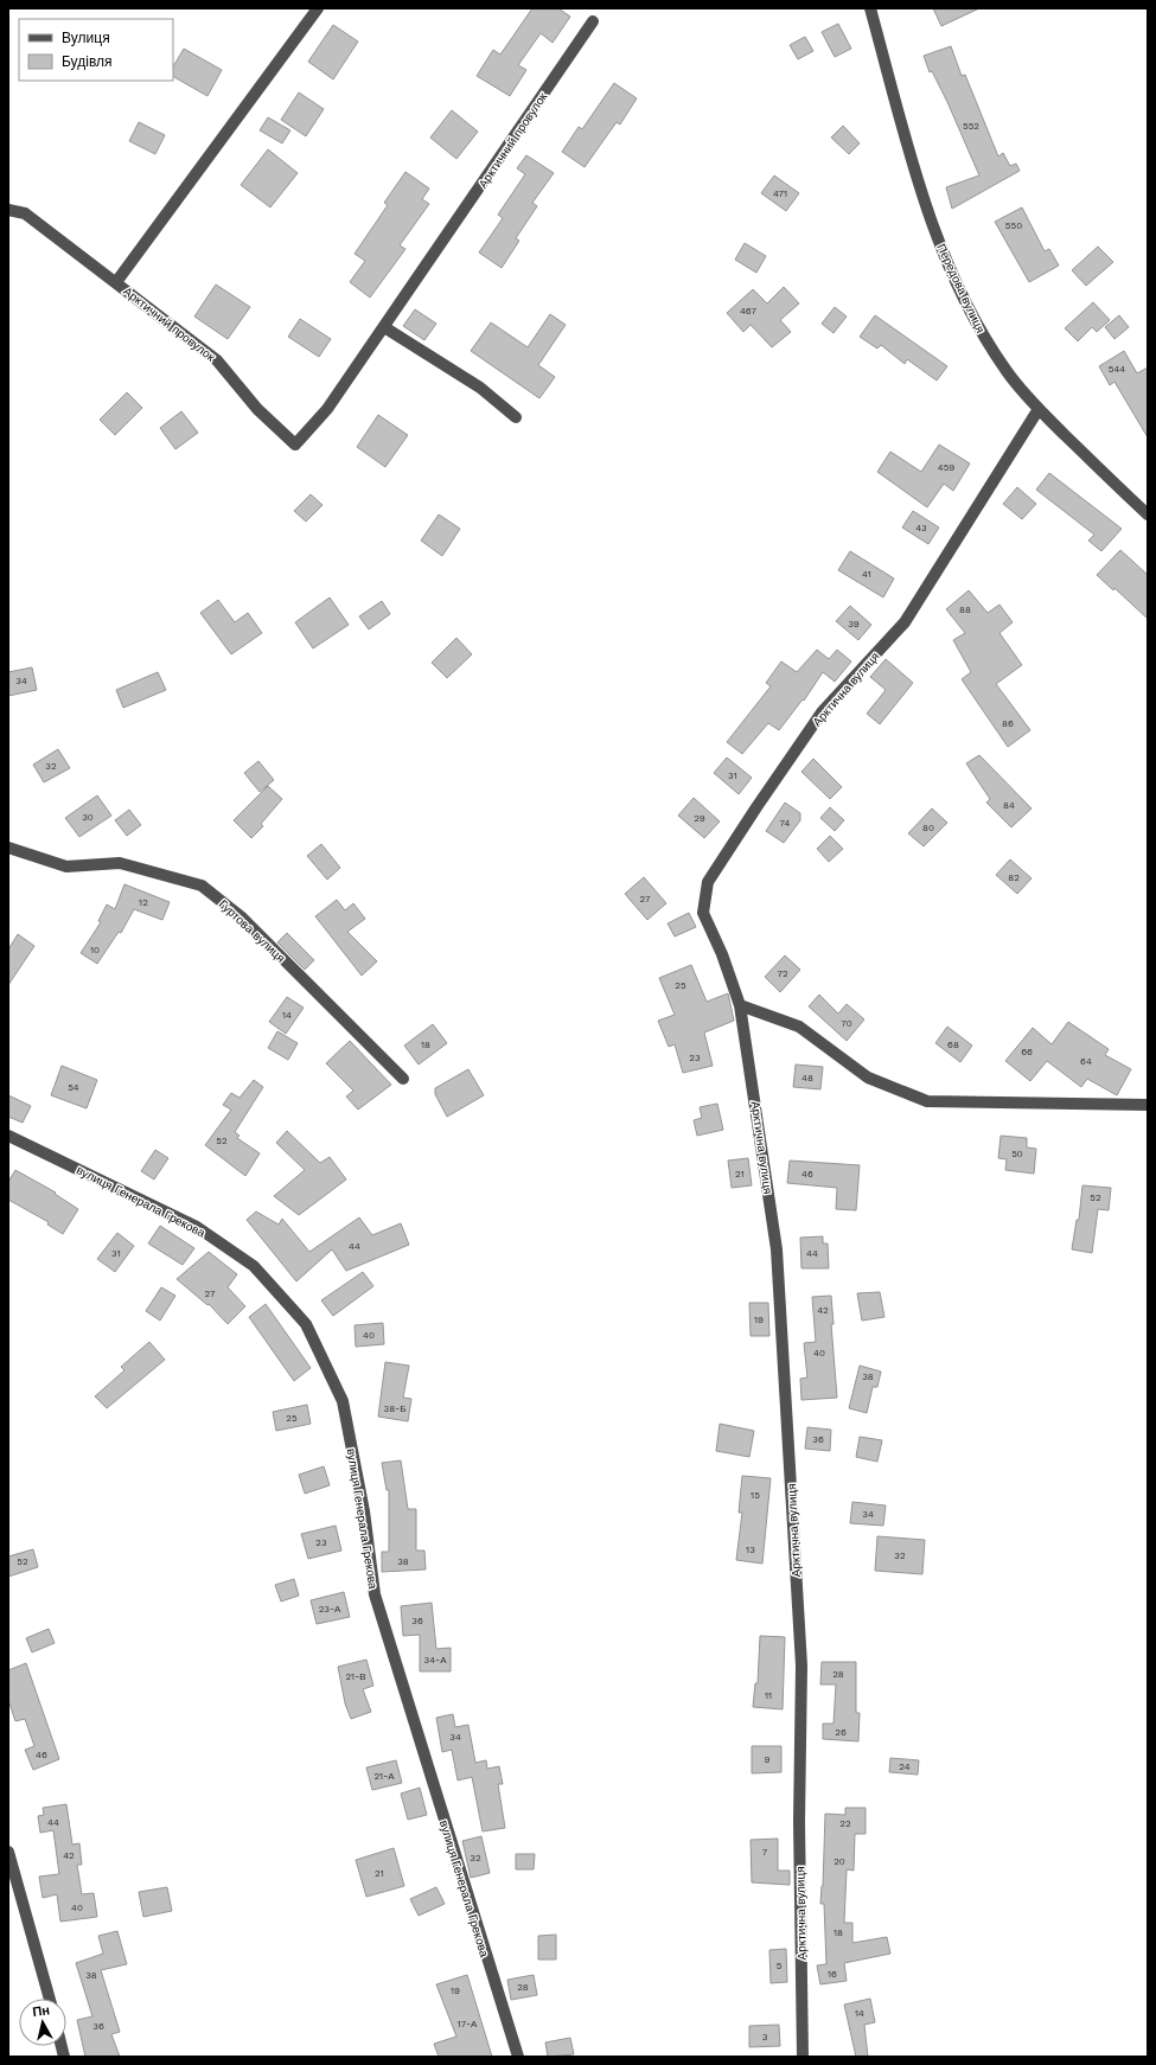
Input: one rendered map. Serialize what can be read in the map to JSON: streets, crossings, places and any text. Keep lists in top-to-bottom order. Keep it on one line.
{"streets":{"street":["Арктичний провулок","Передова вулиця","Арктична вулиця","Гуртова вулиця","вулиця Генерала Грекова"]},"crossings":[["Передова вулиця","Арктична вулиця"]],"house_numbers":["552","471","550","467","544","459","43","41","88","39","34","86","32","31","84","30","29","74","80","82","27","12","10","72","25","14","70","18","68","66","23","64","48","54","52","50","21","46","52","44","31","44","27","42","19","40","40","38","38-Б","25","36","15","34","23","13","32","52","38","23-А","36","34-А","28","21-В","11","26","34","46","9","24","21-А","44","22","7","42","32","20","21","40","18","5","16","38","28","19","14","17-А","36","3"],"legend":["Вулиця","Будівля"],"north":"top"}
